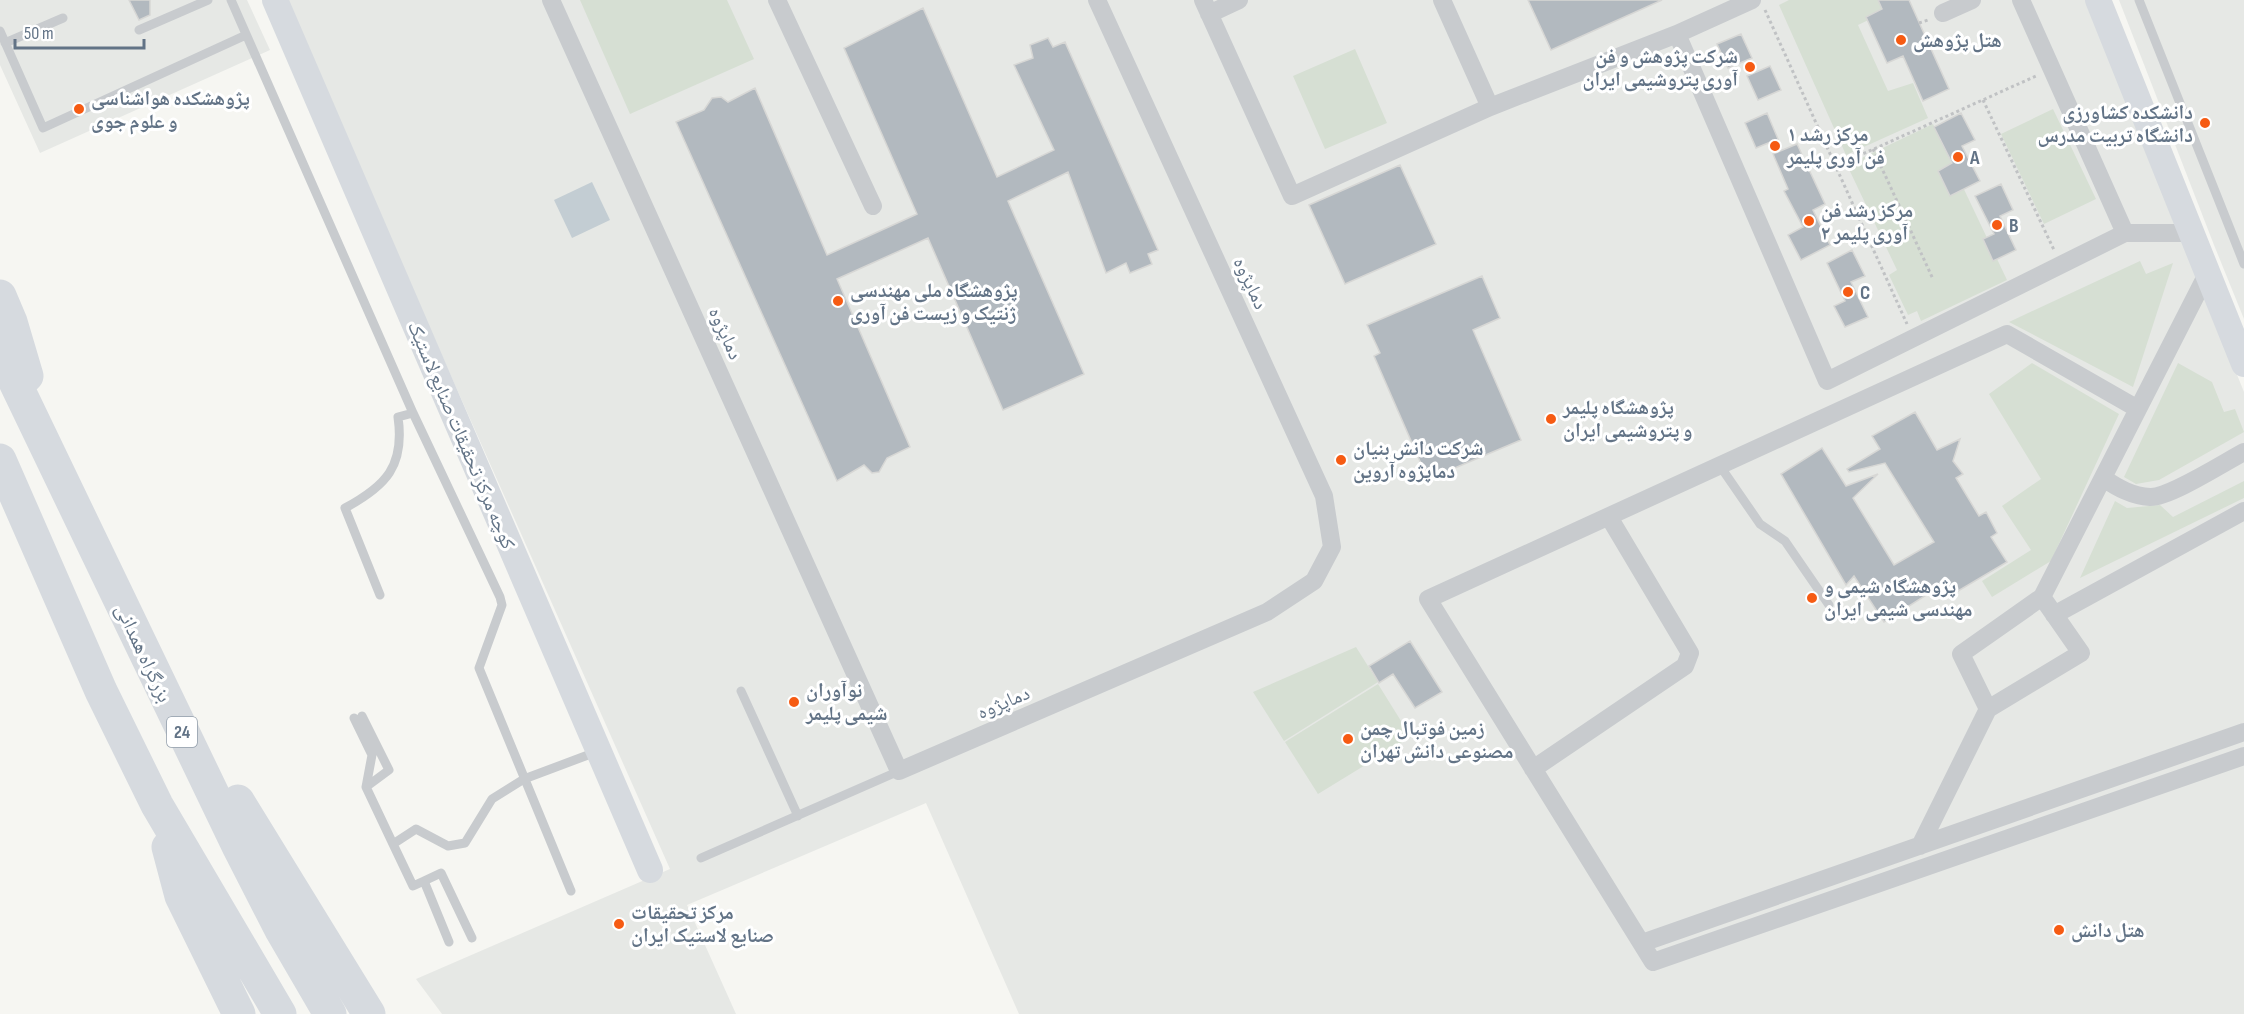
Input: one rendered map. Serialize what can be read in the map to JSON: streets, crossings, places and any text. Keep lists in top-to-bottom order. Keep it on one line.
{"streets":{"highway":["بزرگراه همدانی","24"],"street":["دماپژوه","کوچه مرکز تحقیقات صنایع لاستیک"]},"places":["هتل پژوهش","شرکت پژوهش و فن آوری پتروشیمی ایران","پژوهشکده هواشناسی و علوم جوی","دانشکده کشاورزی دانشگاه تربیت مدرس","۱ مرکز رشد فن آوری پلیمر","A","مرکز رشد فن آوری پلیمر ۲","B","C","پژوهشگاه ملی مهندسی ژنتیک و زیست فن آوری","پژوهشگاه پلیمر و پتروشیمی ایران","شرکت دانش بنیان دماپژوه آروین","پژوهشگاه شیمی و مهندسی شیمی ایران","نوآوران شیمی پلیمر","زمین فوتبال چمن مصنوعی دانش تهران","مرکز تحقیقات صنایع لاستیک ایران","هتل دانش"],"scale_bar":"50 m"}
